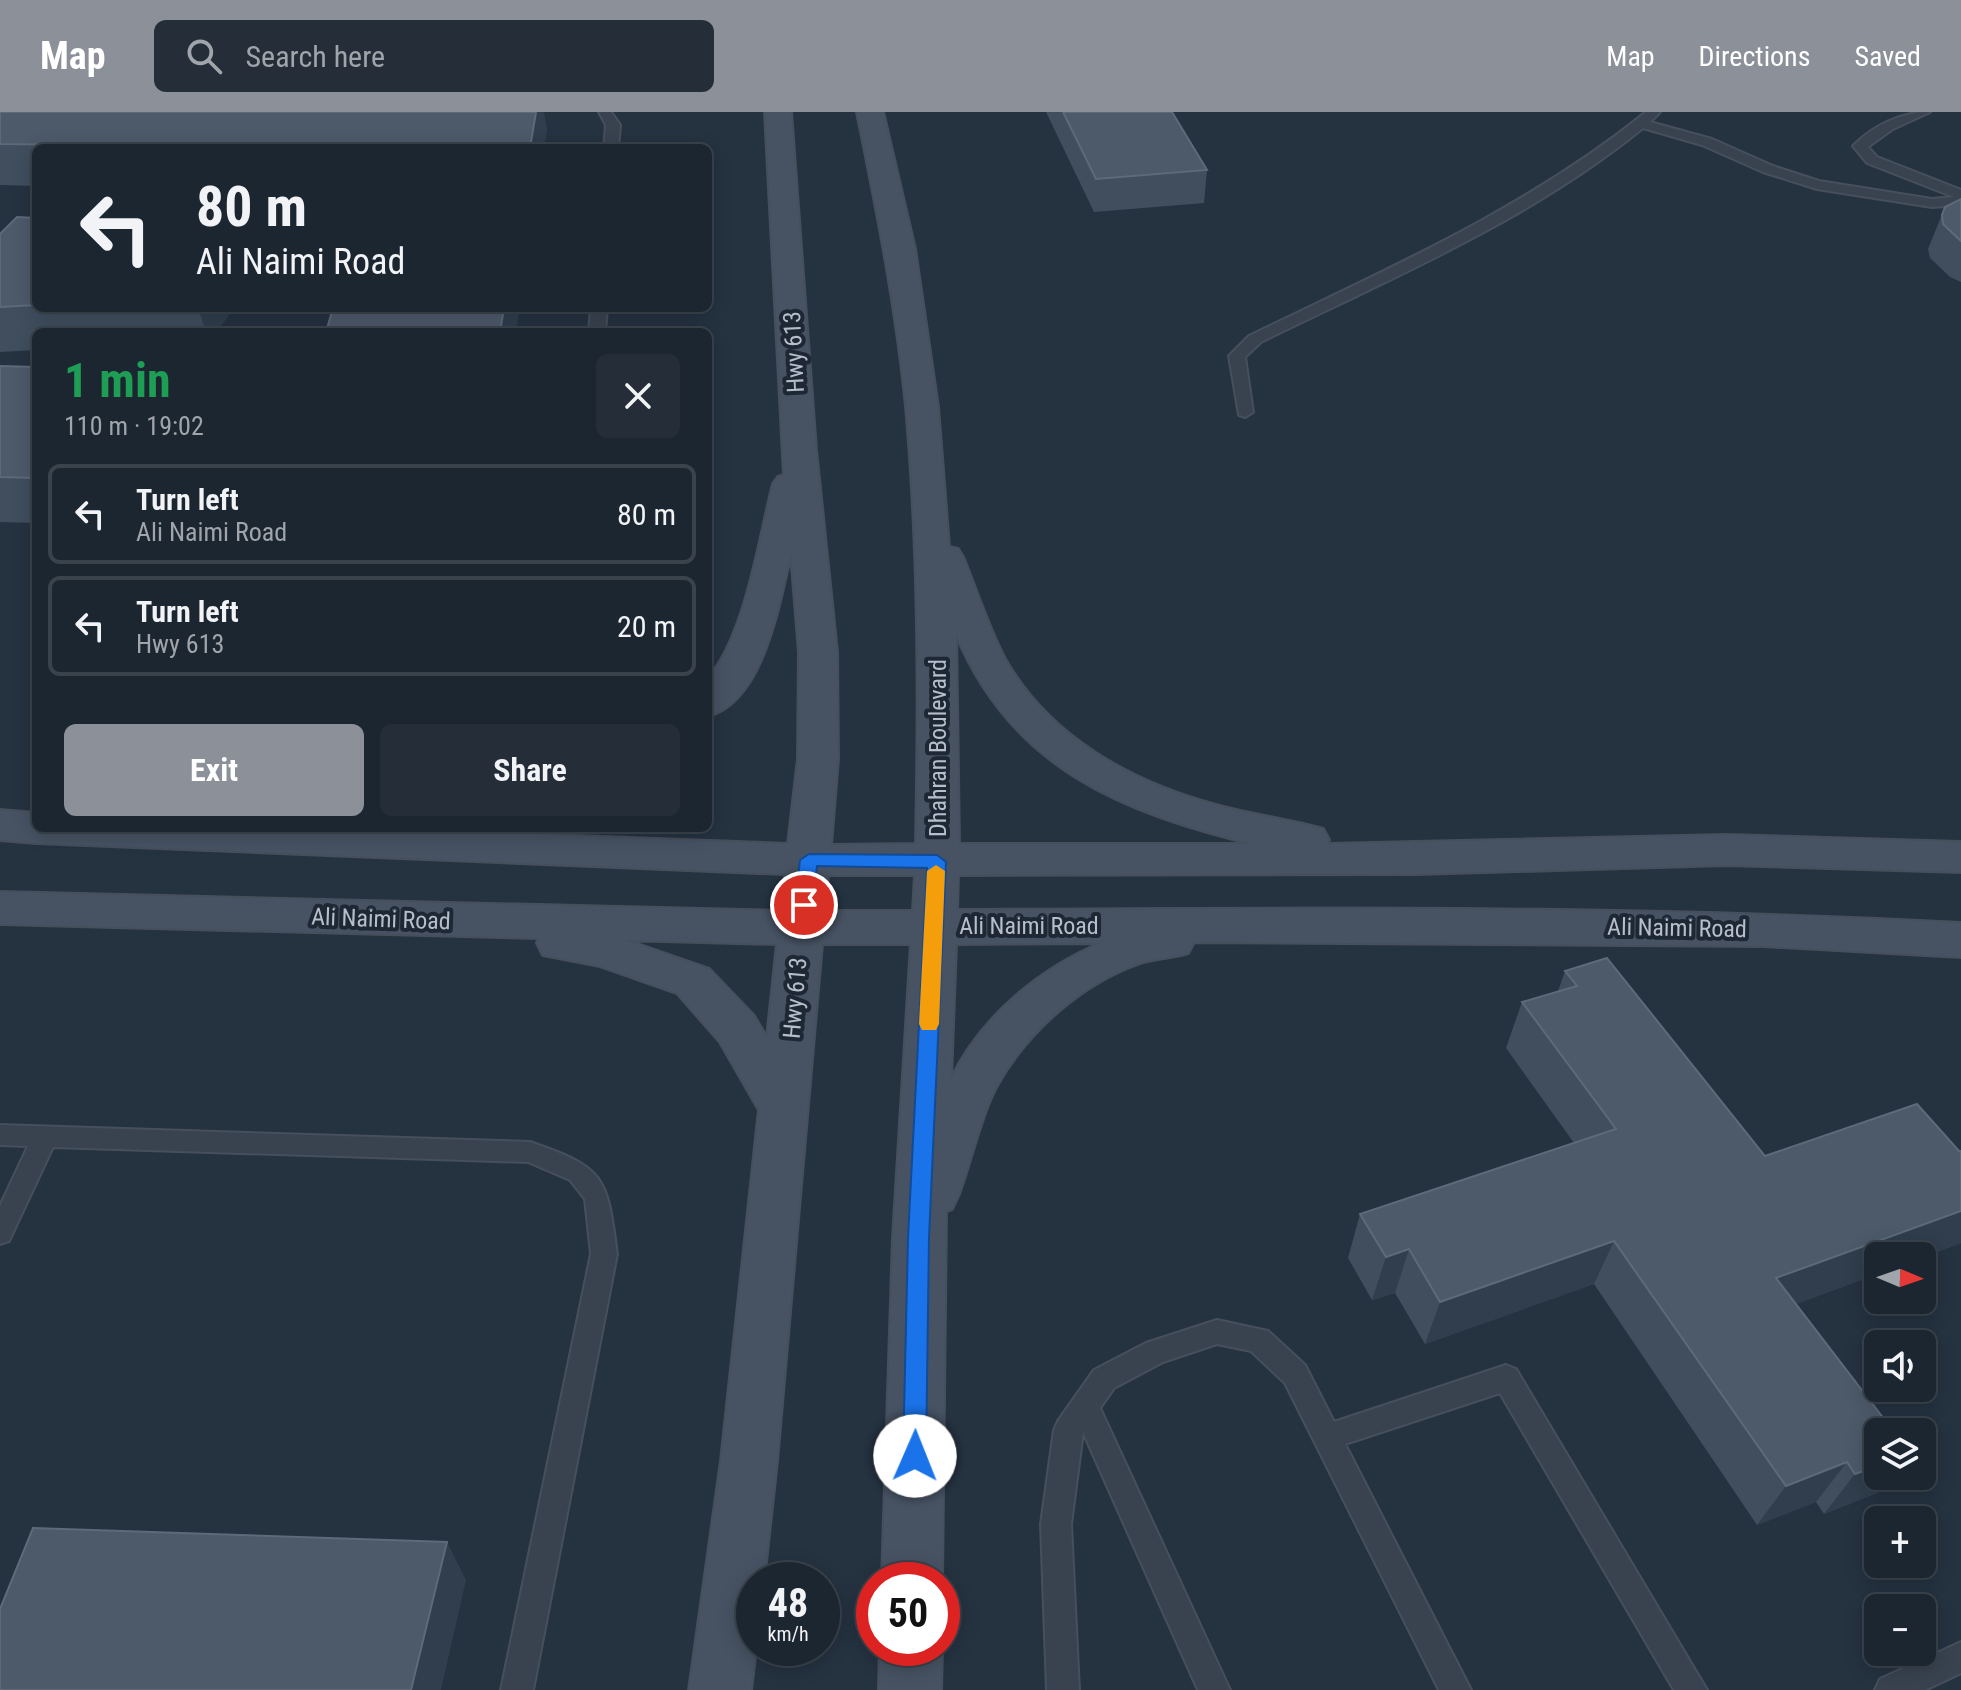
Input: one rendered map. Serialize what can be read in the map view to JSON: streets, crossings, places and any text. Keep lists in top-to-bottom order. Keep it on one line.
{"streets":{"main road":["Hwy 613","Dhahran Boulevard","Ali Naimi Road"]},"crossings":[["Hwy 613","Ali Naimi Road"],["Dhahran Boulevard","Ali Naimi Road"]],"north":"right","page":{"header":"Map","search":"Search here","nav":["Map","Directions","Saved"],"turn":["80 m","Ali Naimi Road"],"heading":["1 min","110 m · 19:02"],"list":[{"name":"Turn left","note":"Ali Naimi Road","value":"80 m"},{"name":"Turn left","note":"Hwy 613","value":"20 m"}],"buttons":["Exit","Share"],"map_buttons":["+","−"],"speed":"48 km/h","limit":"50"}}
